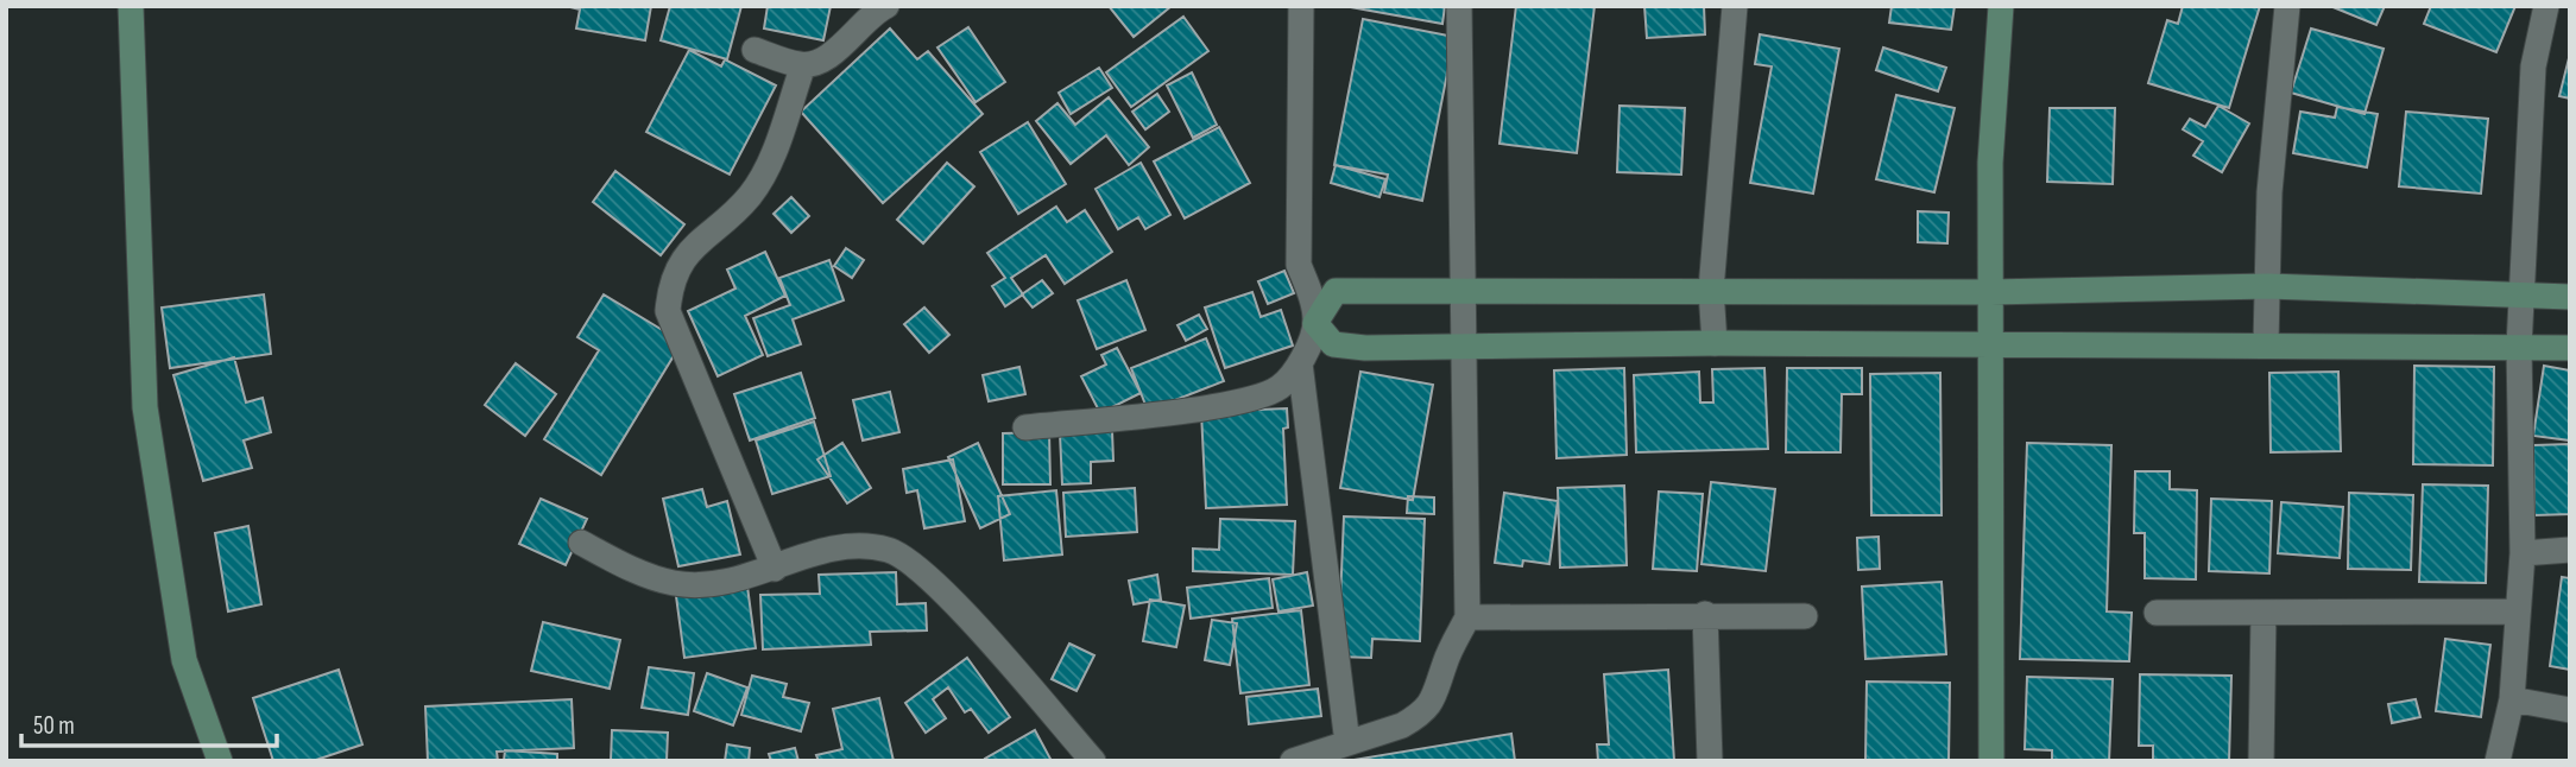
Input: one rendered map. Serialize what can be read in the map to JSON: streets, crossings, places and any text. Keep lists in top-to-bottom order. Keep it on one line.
{"scale_bar":"50 m"}
